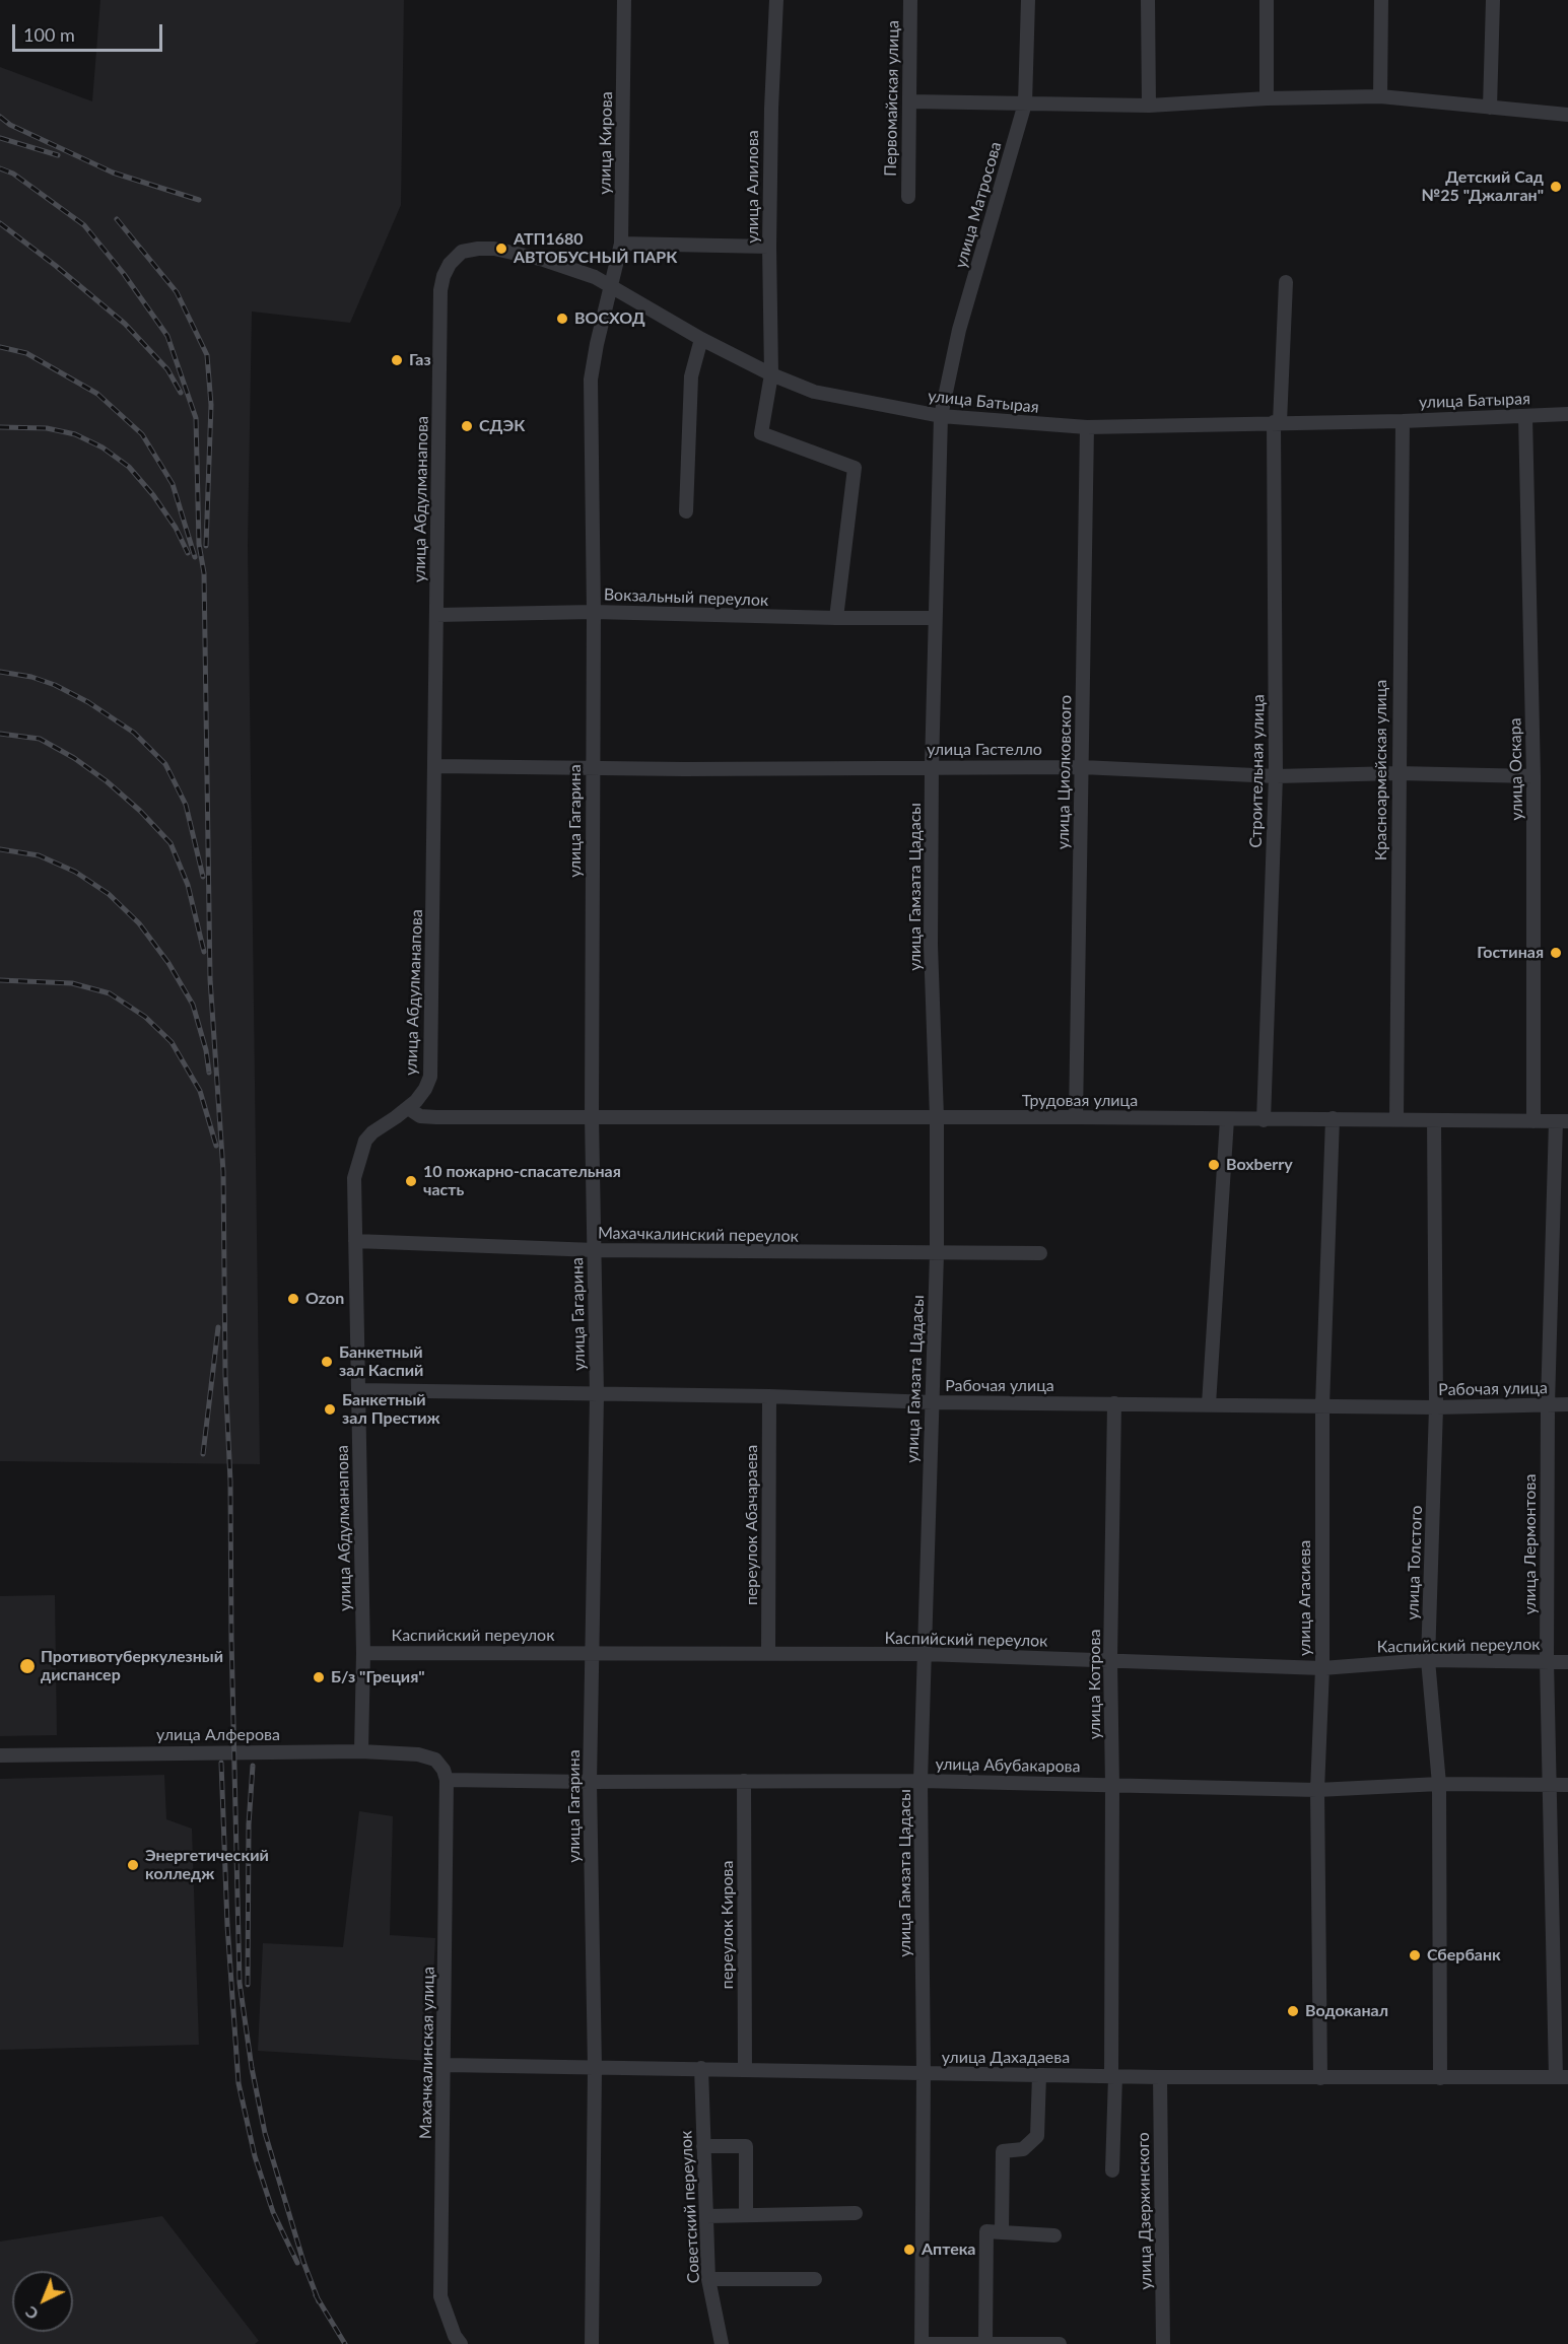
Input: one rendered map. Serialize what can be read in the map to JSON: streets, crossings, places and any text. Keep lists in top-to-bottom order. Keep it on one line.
{"streets":{"street":["Первомайская улица","улица Кирова","улица Алилова","улица Матросова","улица Батырая","улица Абдулманапова","Вокзальный переулок","улица Гастелло","улица Оскара","Красноармейская улица","Строительная улица","улица Циолковского","улица Гагарина","улица Гамзата Цадасы","Трудовая улица","Махачкалинский переулок","Рабочая улица","переулок Абачараева","улица Лермонтова","улица Толстого","улица Агасиева","Каспийский переулок","улица Котрова","улица Алферова","улица Абубакарова","переулок Кирова","Махачкалинская улица","улица Дахадаева","Советский переулок","улица Дзержинского"]},"crossings":[["улица Кирова","улица Батырая"],["улица Кирова","улица Гагарина"],["улица Алилова","улица Батырая"],["улица Алилова","Вокзальный переулок"],["улица Матросова","улица Батырая"],["улица Матросова","улица Гамзата Цадасы"],["улица Батырая","улица Абдулманапова"],["улица Батырая","улица Оскара"],["улица Батырая","Красноармейская улица"],["улица Батырая","Строительная улица"],["улица Батырая","улица Циолковского"],["улица Батырая","улица Гагарина"],["улица Батырая","улица Гамзата Цадасы"],["улица Абдулманапова","Вокзальный переулок"],["улица Абдулманапова","улица Гастелло"],["улица Абдулманапова","Трудовая улица"],["улица Абдулманапова","Махачкалинский переулок"],["улица Абдулманапова","Рабочая улица"],["улица Абдулманапова","Каспийский переулок"],["улица Абдулманапова","улица Алферова"],["Вокзальный переулок","улица Гагарина"],["Вокзальный переулок","улица Гамзата Цадасы"],["улица Гастелло","улица Оскара"],["улица Гастелло","Красноармейская улица"],["улица Гастелло","Строительная улица"],["улица Гастелло","улица Циолковского"],["улица Гастелло","улица Гагарина"],["улица Гастелло","улица Гамзата Цадасы"],["улица Оскара","Трудовая улица"],["Красноармейская улица","Трудовая улица"],["Строительная улица","Трудовая улица"],["улица Циолковского","Трудовая улица"],["улица Гагарина","Трудовая улица"],["улица Гагарина","Махачкалинский переулок"],["улица Гагарина","Рабочая улица"],["улица Гагарина","Каспийский переулок"],["улица Гагарина","улица Абубакарова"],["улица Гагарина","улица Дахадаева"],["улица Гамзата Цадасы","Трудовая улица"],["улица Гамзата Цадасы","Махачкалинский переулок"],["улица Гамзата Цадасы","Рабочая улица"],["улица Гамзата Цадасы","Каспийский переулок"],["улица Гамзата Цадасы","улица Абубакарова"],["улица Гамзата Цадасы","улица Дахадаева"],["Трудовая улица","улица Лермонтова"],["Трудовая улица","улица Толстого"],["Трудовая улица","улица Агасиева"],["Рабочая улица","переулок Абачараева"],["Рабочая улица","улица Лермонтова"],["Рабочая улица","улица Толстого"],["Рабочая улица","улица Агасиева"],["Рабочая улица","улица Котрова"],["переулок Абачараева","Каспийский переулок"],["улица Лермонтова","Каспийский переулок"],["улица Лермонтова","улица Абубакарова"],["улица Лермонтова","улица Дахадаева"],["улица Толстого","Каспийский переулок"],["улица Толстого","улица Абубакарова"],["улица Толстого","улица Дахадаева"],["улица Агасиева","Каспийский переулок"],["улица Агасиева","улица Абубакарова"],["улица Агасиева","улица Дахадаева"],["Каспийский переулок","улица Котрова"],["улица Котрова","улица Абубакарова"],["улица Котрова","улица Дахадаева"],["улица Алферова","Махачкалинская улица"],["улица Абубакарова","переулок Кирова"],["улица Абубакарова","Махачкалинская улица"],["переулок Кирова","улица Дахадаева"],["Махачкалинская улица","улица Дахадаева"],["улица Дахадаева","Советский переулок"],["улица Дахадаева","улица Дзержинского"]],"places":["Детский Сад №25 \"Джалган\"","АТП1680 АВТОБУСНЫЙ ПАРК","ВОСХОД","Газ","СДЭК","Гостиная","Boxberry","10 пожарно-спасательная часть","Ozon","Банкетный зал Каспий","Банкетный зал Престиж","Противотуберкулезный диспансер","Б/з \"Греция\"","Энергетический колледж","Сбербанк","Водоканал","Аптека"],"scale_bar":"100 m","north":"bottom left"}
